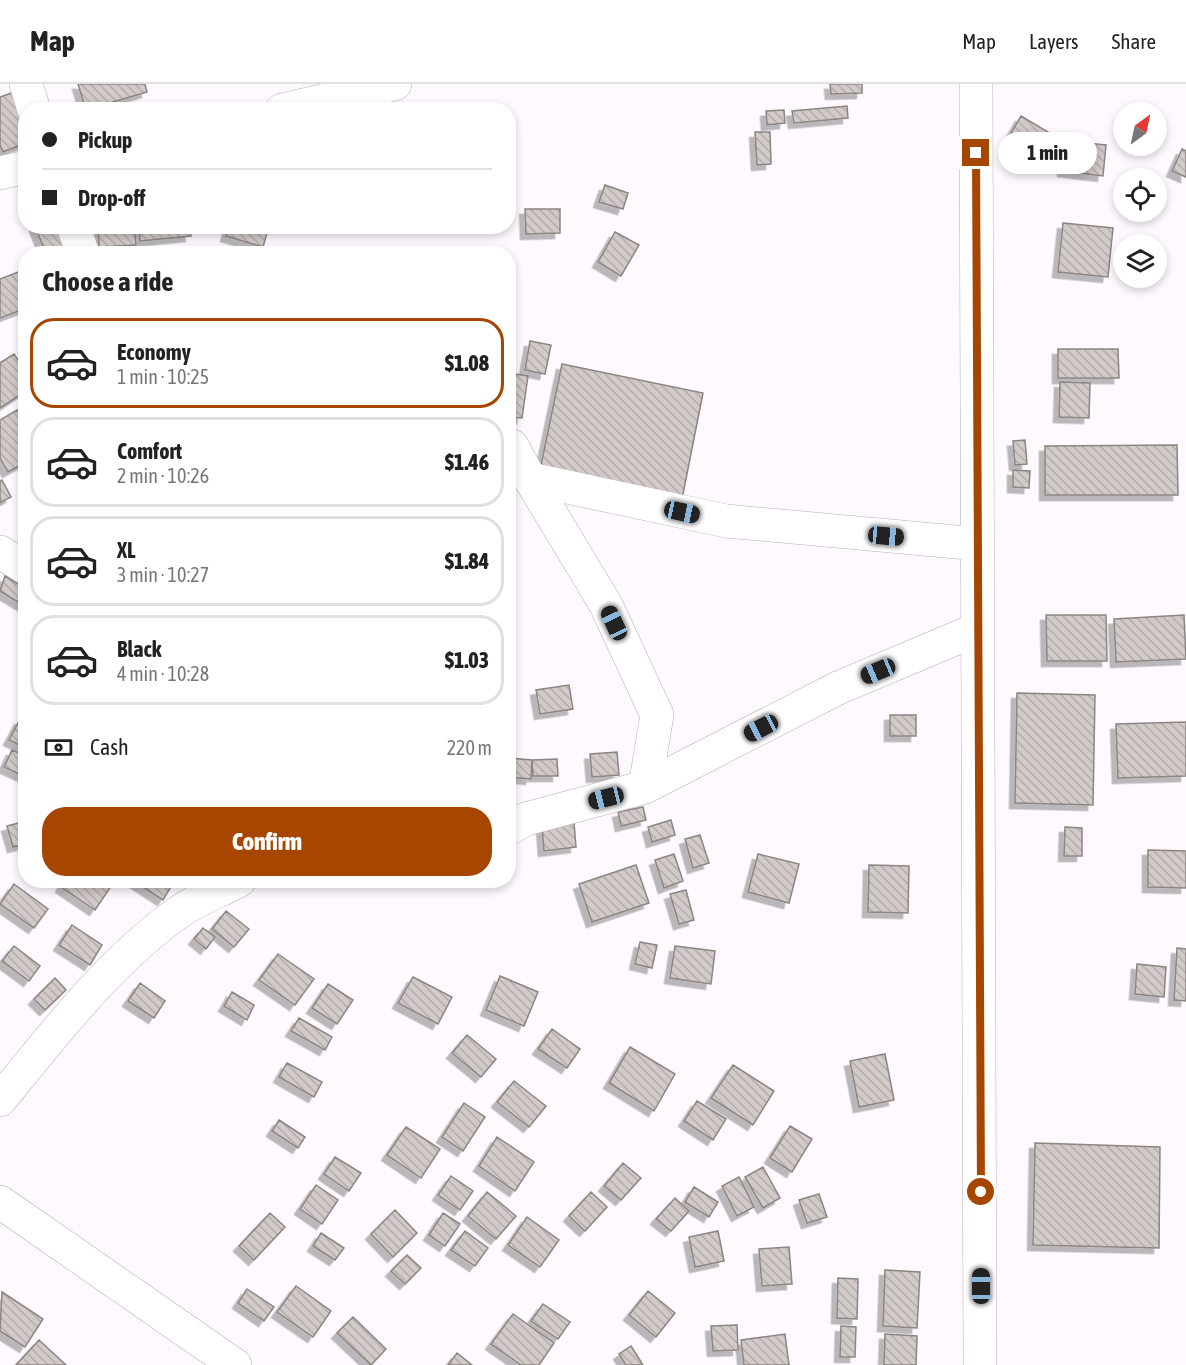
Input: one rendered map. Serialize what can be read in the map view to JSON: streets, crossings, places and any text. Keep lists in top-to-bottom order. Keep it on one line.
{"north":"top right","page":{"header":"Map","nav":["Map","Layers","Share"],"banner":["Pickup","Drop-off"],"bubble":"1 min","heading":"Choose a ride","list":[{"name":"Economy","note":"1 min · 10:25","value":"$1.08"},{"name":"Comfort","note":"2 min · 10:26","value":"$1.46"},{"name":"XL","note":"3 min · 10:27","value":"$1.84"},{"name":"Black","note":"4 min · 10:28","value":"$1.03"}],"pay":["Cash","220 m"],"buttons":"Confirm"}}
